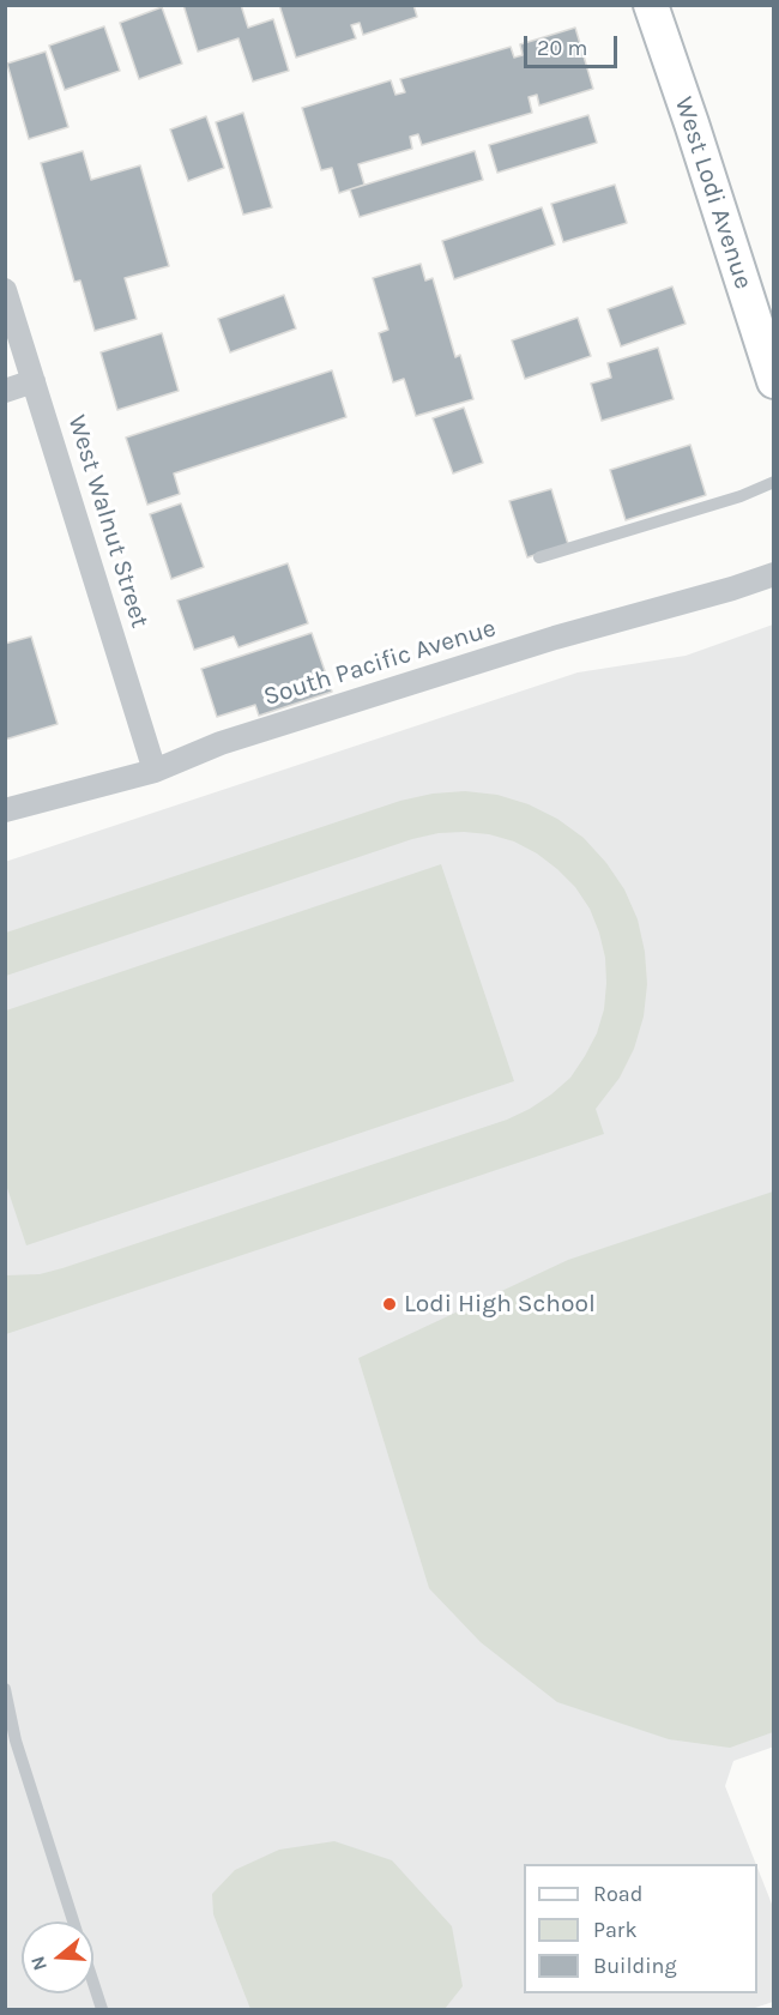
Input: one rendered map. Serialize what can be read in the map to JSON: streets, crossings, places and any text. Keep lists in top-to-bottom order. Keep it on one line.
{"streets":{"main road":["West Lodi Avenue"],"street":["West Walnut Street","South Pacific Avenue"]},"crossings":[["West Walnut Street","South Pacific Avenue"]],"places":["Lodi High School"],"legend":["Road","Park","Building"],"scale_bar":"20 m","north":"left"}
